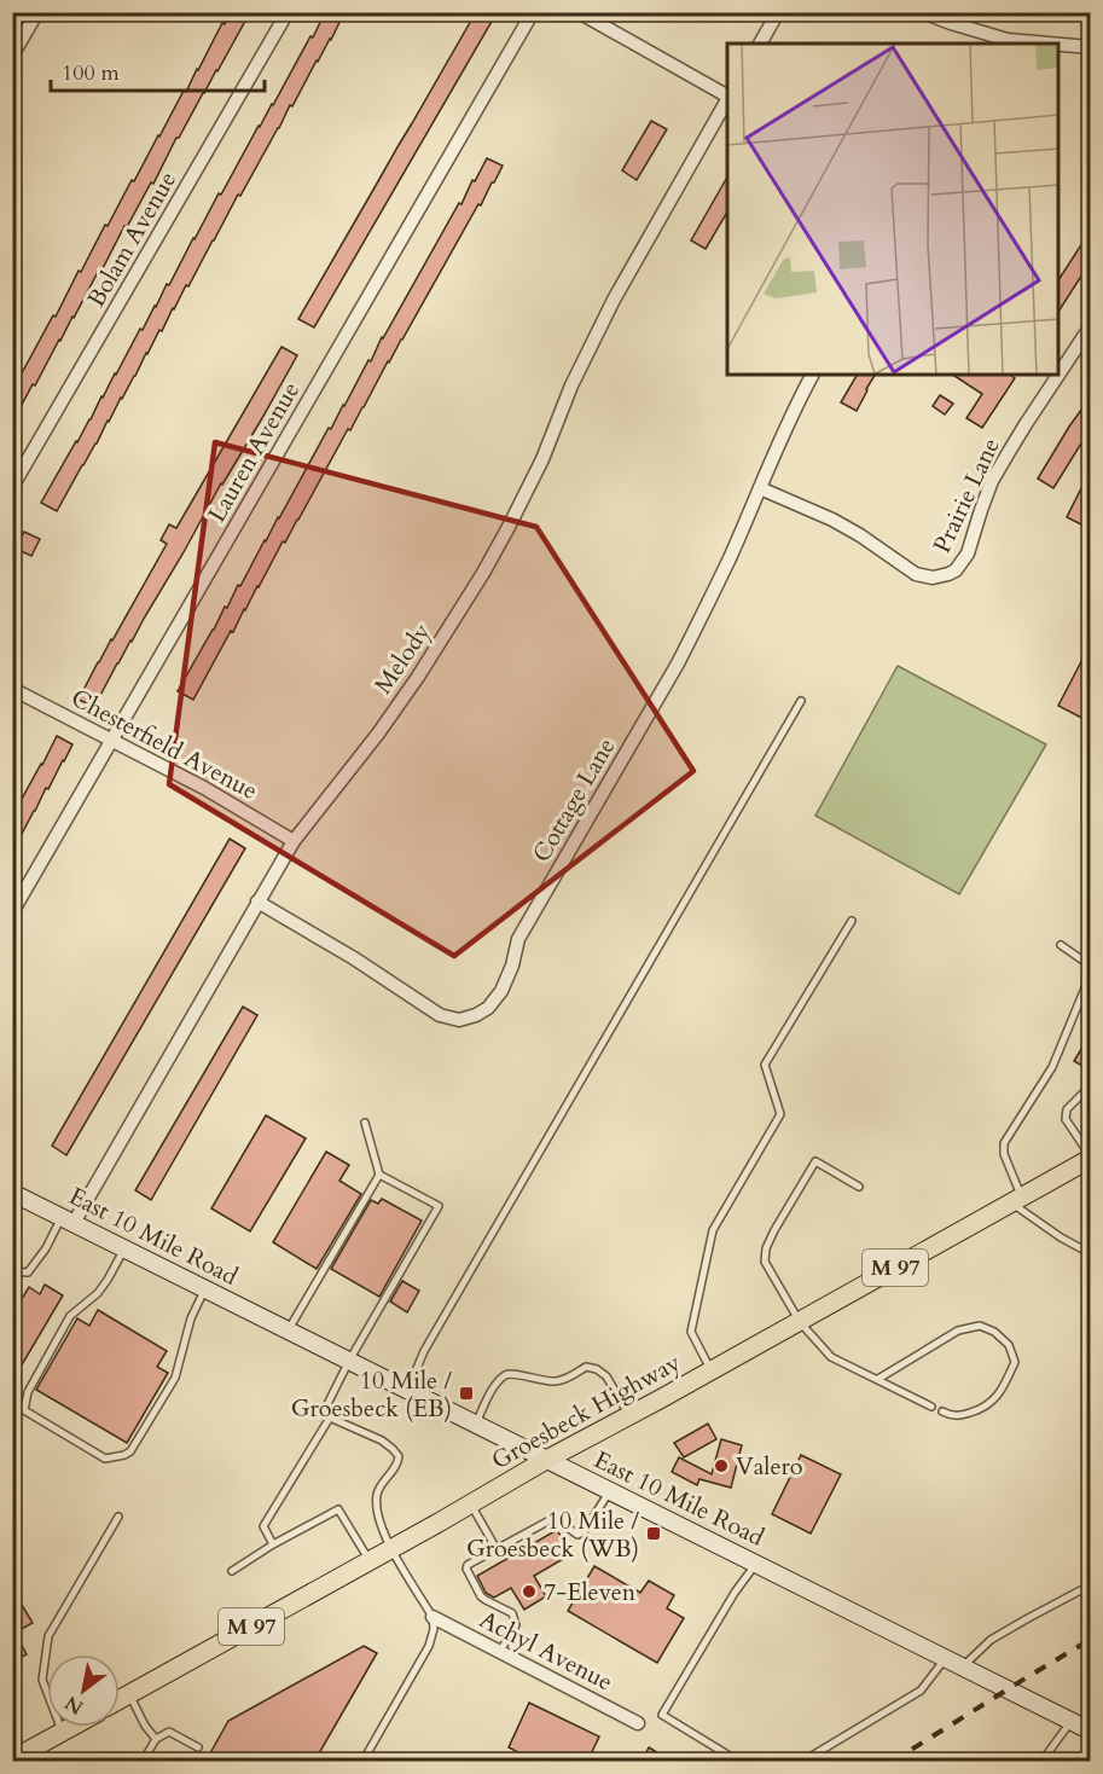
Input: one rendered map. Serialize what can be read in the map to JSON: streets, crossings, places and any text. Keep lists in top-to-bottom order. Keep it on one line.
{"streets":{"main road":["East 10 Mile Road","M 97","Groesbeck Highway"],"street":["Bolam Avenue","Lauren Avenue","Prairie Lane","Melody","Chesterfield Avenue","Cottage Lane","Achyl Avenue"]},"crossings":[["Lauren Avenue","Chesterfield Avenue"],["Prairie Lane","Cottage Lane"],["Melody","Chesterfield Avenue"],["Melody","Cottage Lane"],["Melody","East 10 Mile Road"],["East 10 Mile Road","Groesbeck Highway"]],"places":{"transit":["10 Mile / Groesbeck (EB)","10 Mile / Groesbeck (WB)"],"other":["Valero","7-Eleven"]},"scale_bar":"100 m","north":"bottom left"}
